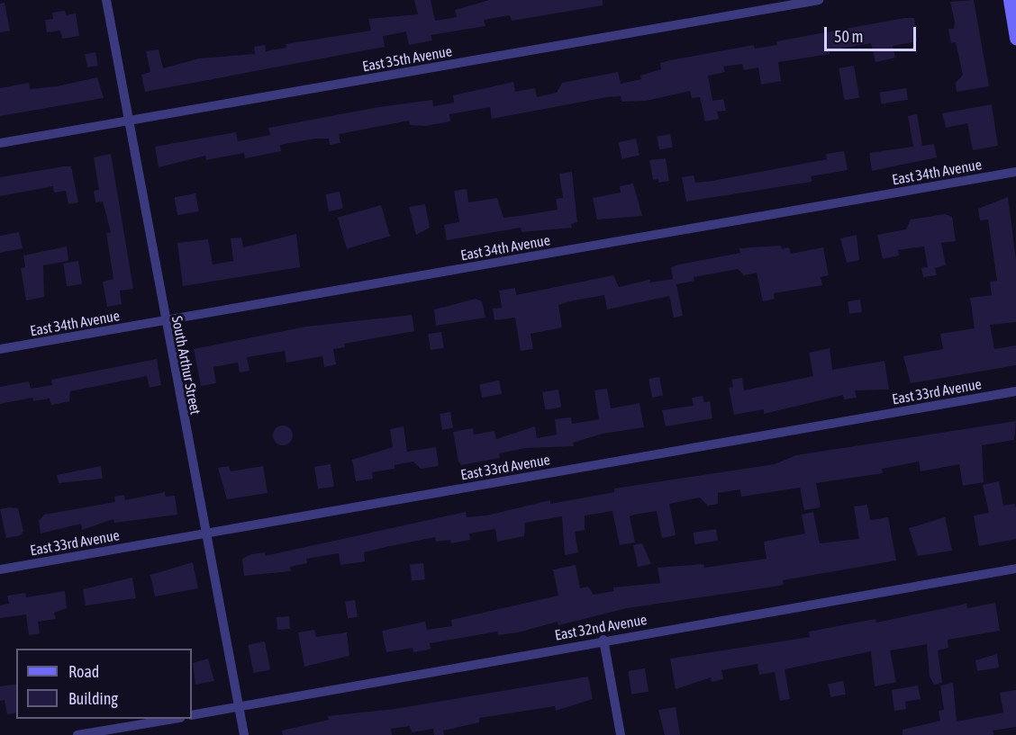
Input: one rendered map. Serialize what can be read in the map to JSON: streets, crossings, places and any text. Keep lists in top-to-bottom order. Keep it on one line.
{"streets":{"street":["East 35th Avenue","East 34th Avenue","South Arthur Street","East 33rd Avenue","East 32nd Avenue"]},"crossings":[["East 35th Avenue","South Arthur Street"],["East 34th Avenue","South Arthur Street"],["South Arthur Street","East 33rd Avenue"],["South Arthur Street","East 32nd Avenue"]],"legend":["Road","Building"],"scale_bar":"50 m"}
